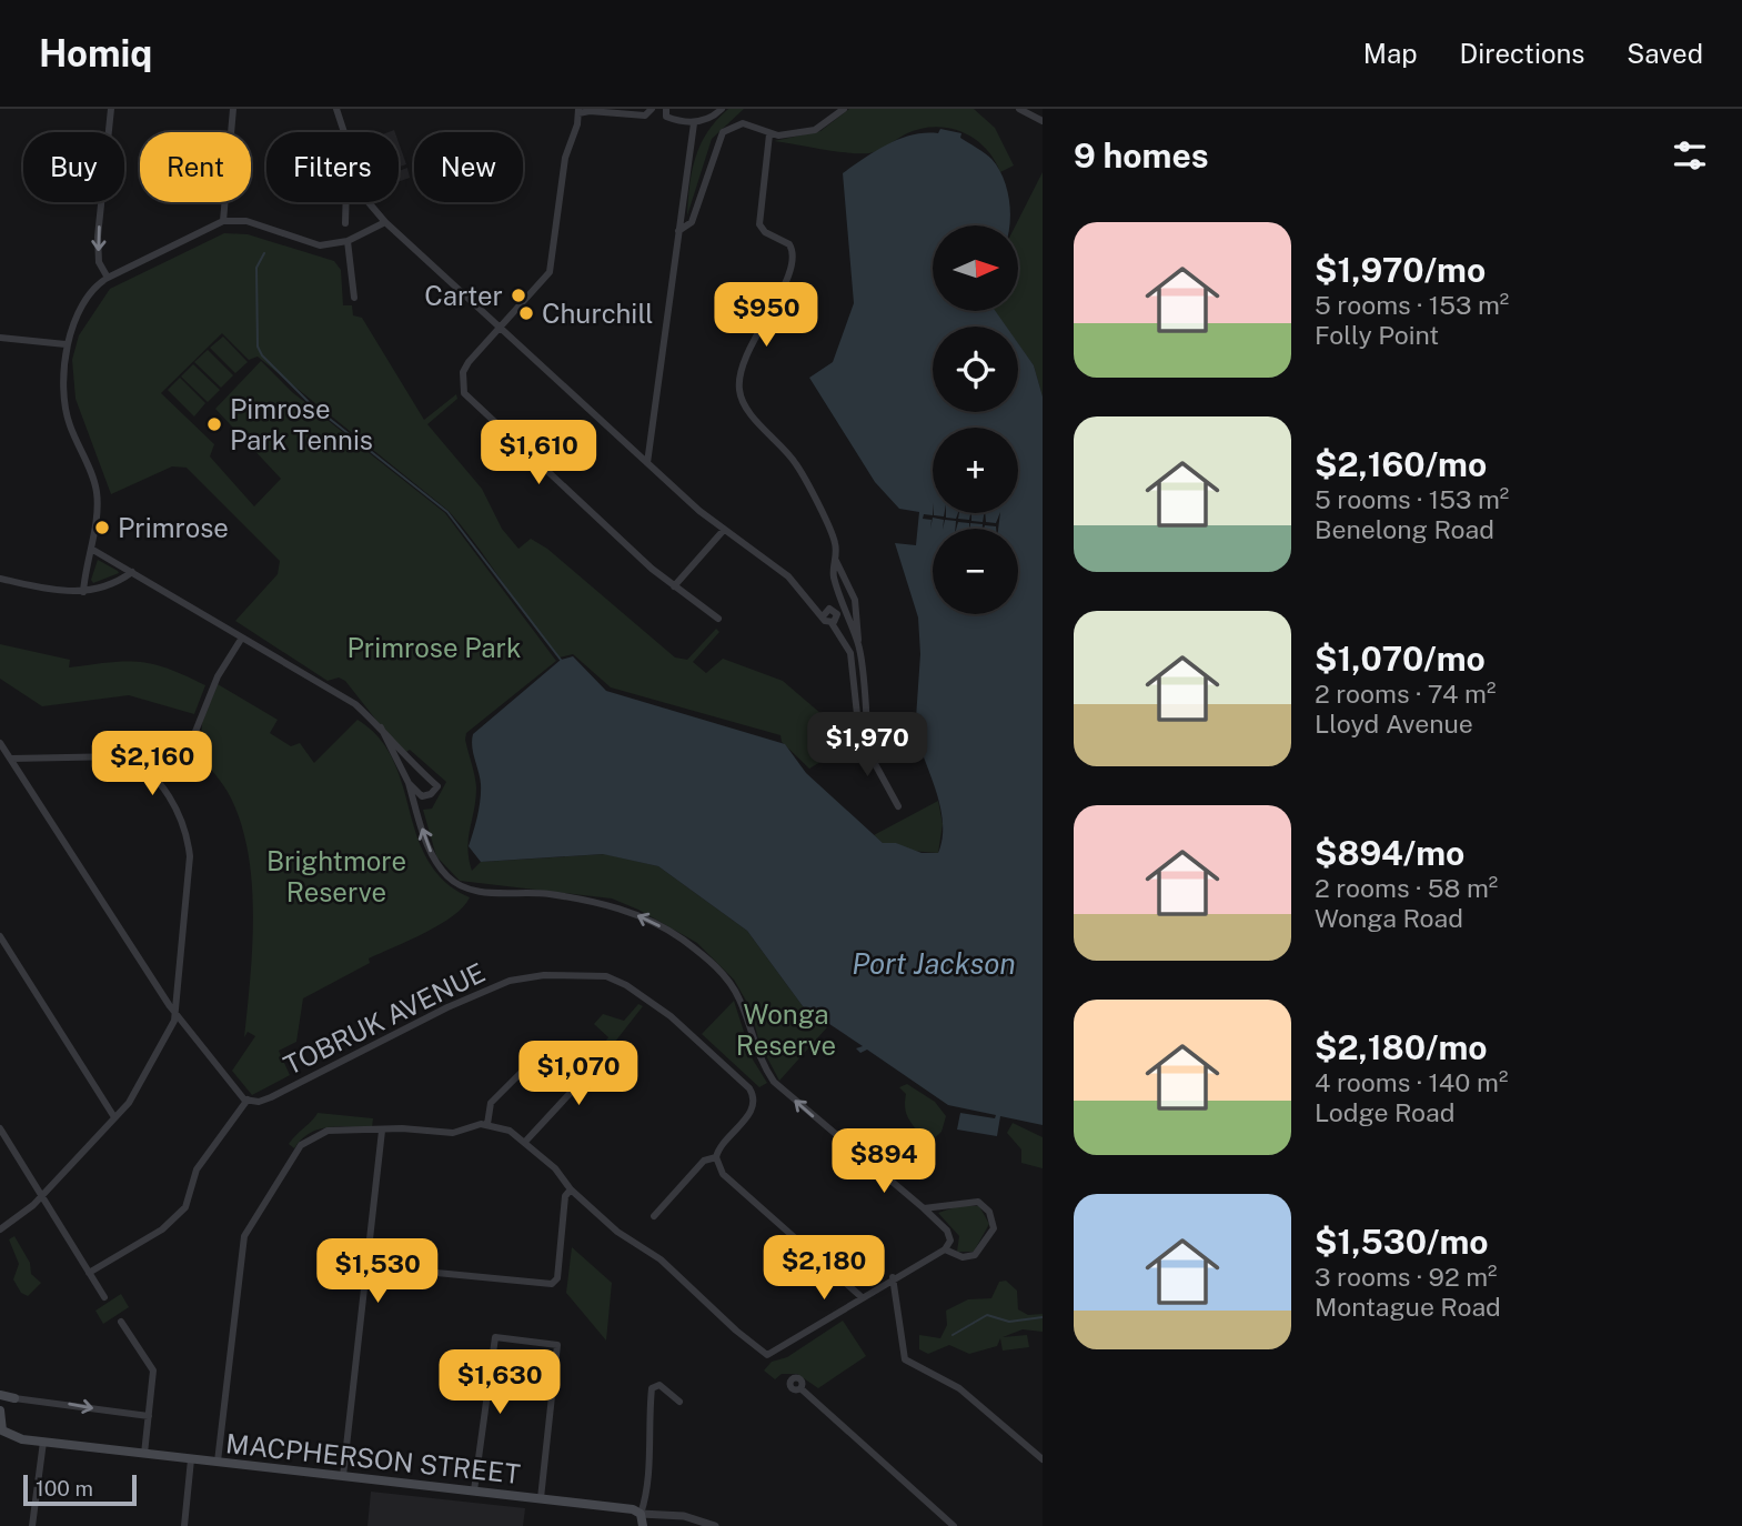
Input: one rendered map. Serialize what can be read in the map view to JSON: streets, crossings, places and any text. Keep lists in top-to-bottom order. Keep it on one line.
{"streets":{"main road":["MACPHERSON STREET"],"street":["TOBRUK AVENUE"]},"water":["Port Jackson"],"parks":["Primrose Park","Brightmore Reserve","Wonga Reserve"],"places":["Carter","Churchill","Pimrose Park Tennis","Primrose"],"scale_bar":"100 m","north":"right","page":{"header":"Homiq","nav":["Map","Directions","Saved"],"heading":"9 homes","chip":["Buy","Rent","Filters","New"],"list":[{"name":"$1,970/mo","note":"5 rooms · 153 m² · Folly Point"},{"name":"$2,160/mo","note":"5 rooms · 153 m² · Benelong Road"},{"name":"$1,070/mo","note":"2 rooms · 74 m² · Lloyd Avenue"},{"name":"$894/mo","note":"2 rooms · 58 m² · Wonga Road"},{"name":"$2,180/mo","note":"4 rooms · 140 m² · Lodge Road"},{"name":"$1,530/mo","note":"3 rooms · 92 m² · Montague Road"}],"map_buttons":["+","−"],"price":["$950","$1,610","$1,970","$2,160","$1,070","$894","$2,180","$1,530","$1,630"],"scale":"100 m"}}
